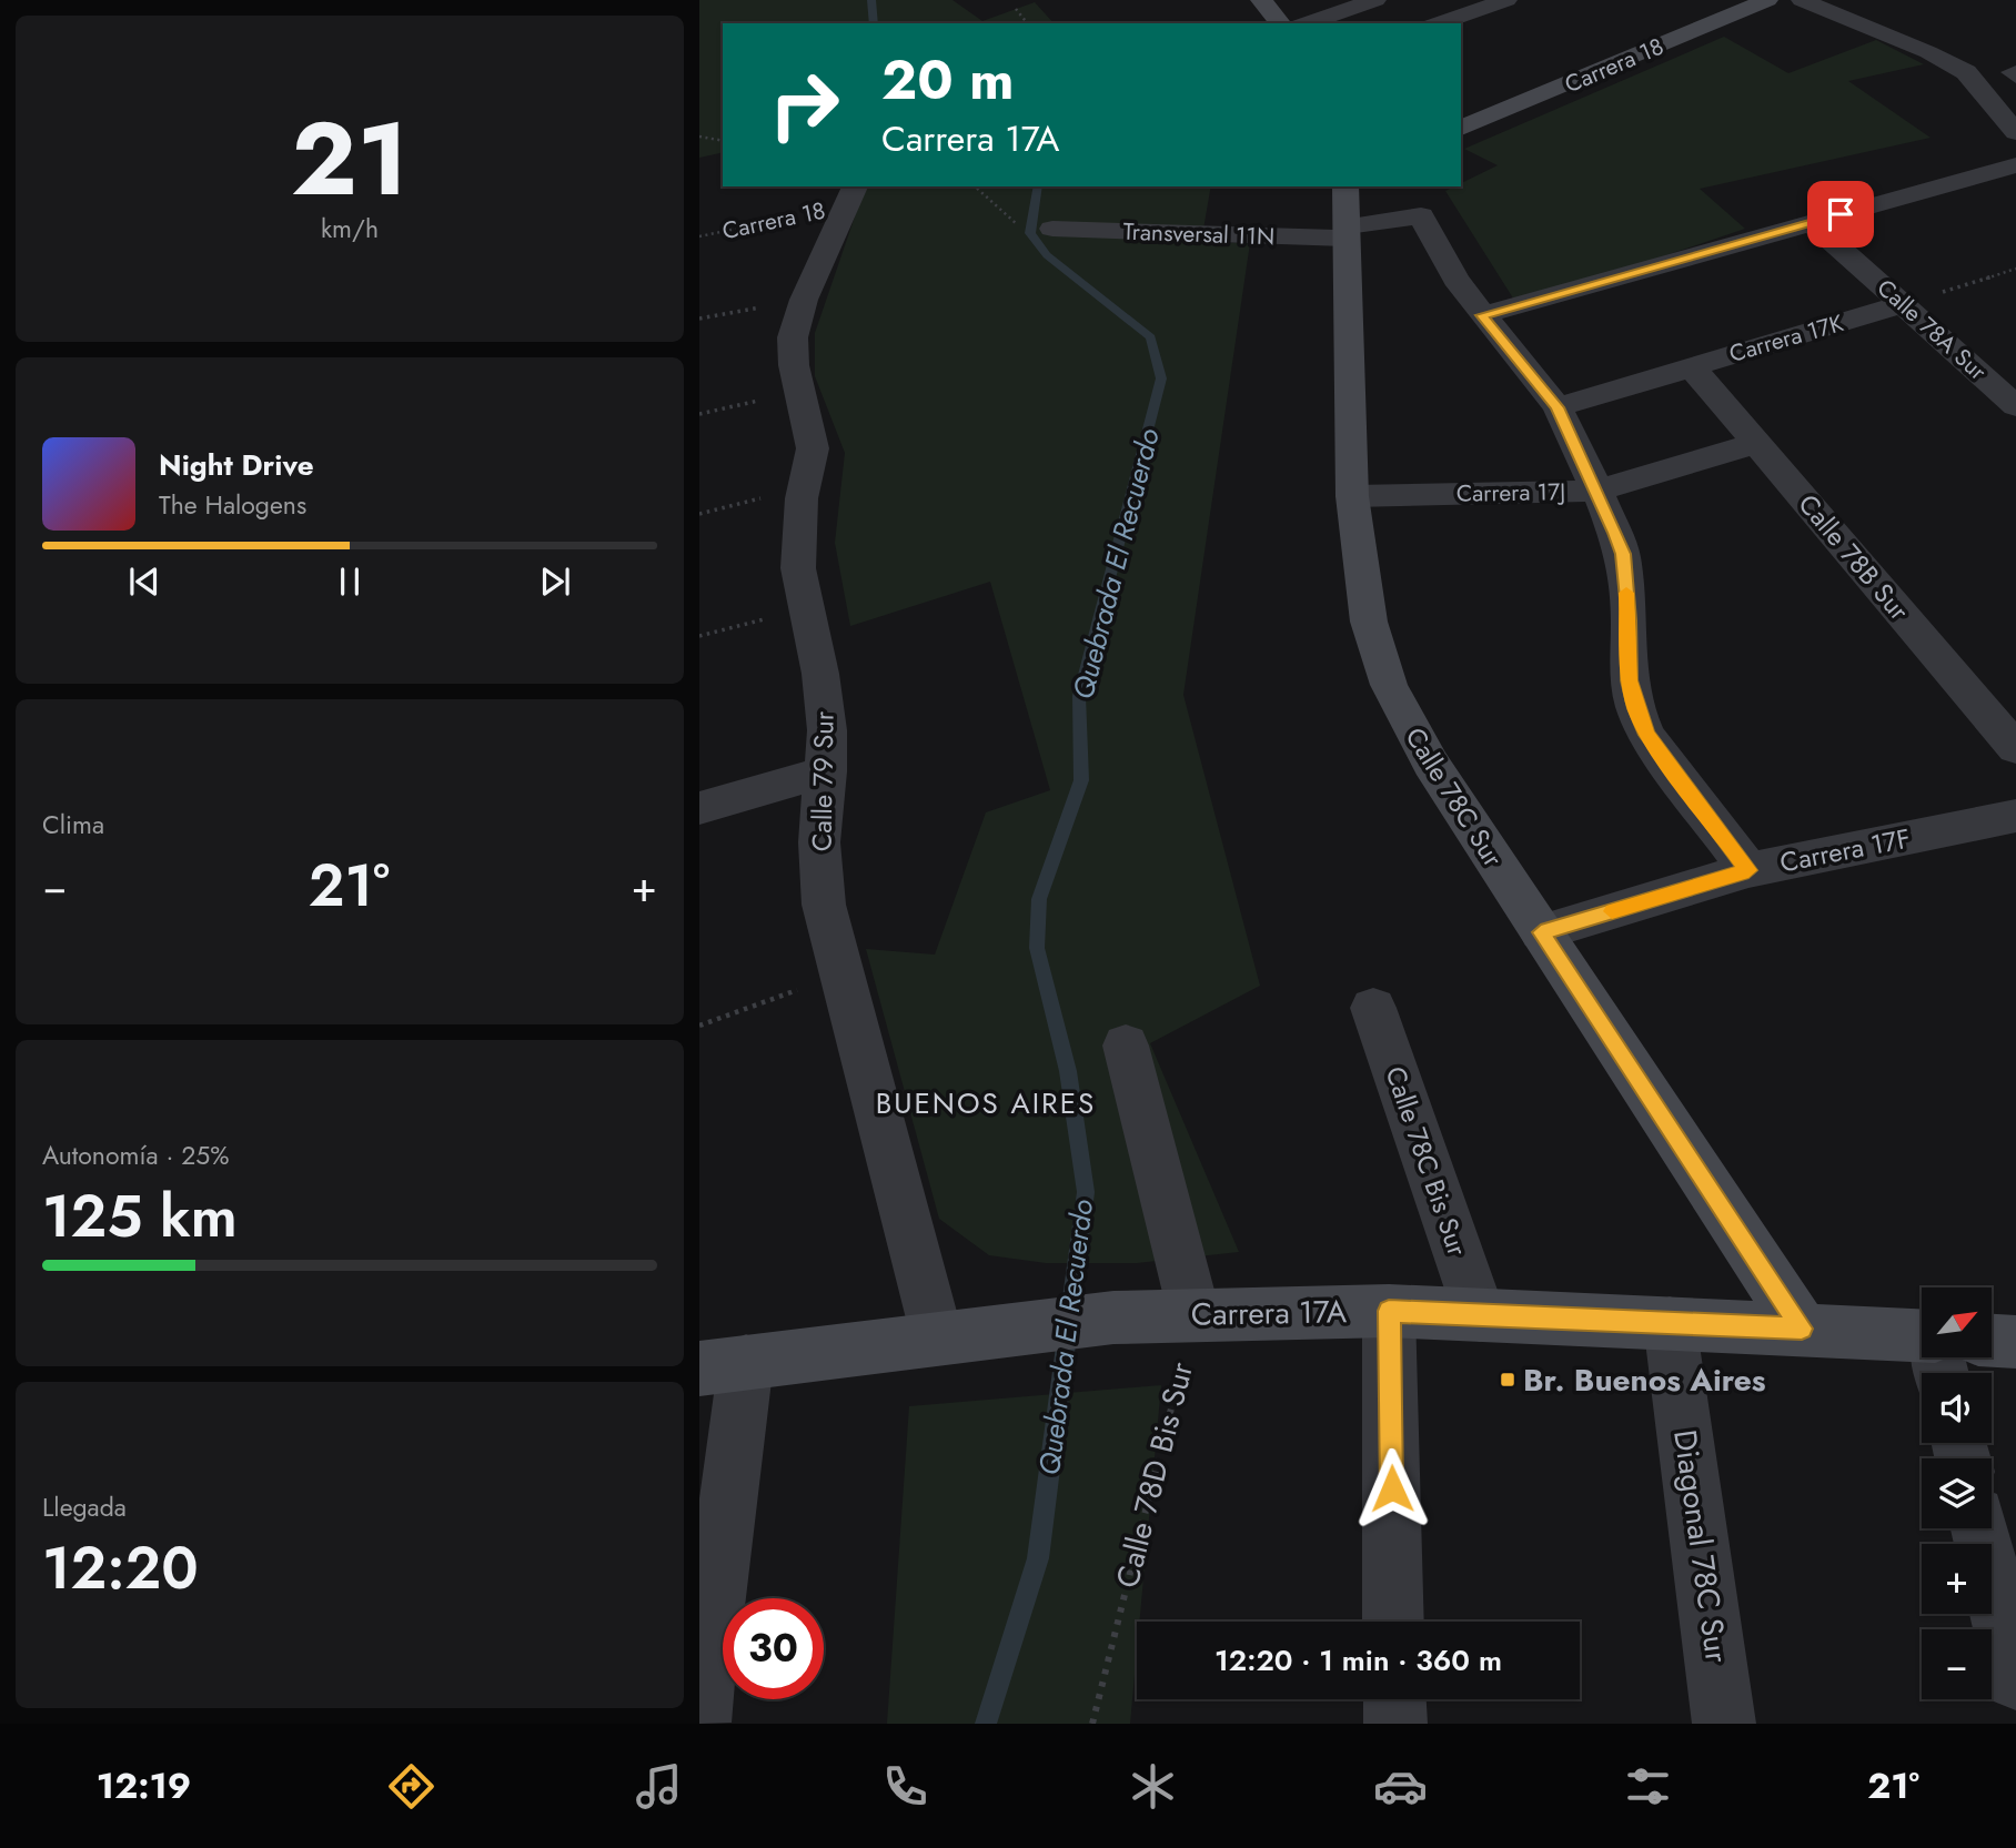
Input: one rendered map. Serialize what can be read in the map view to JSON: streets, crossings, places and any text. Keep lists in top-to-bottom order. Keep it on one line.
{"streets":{"street":["Carrera 18","Transversal 11N","Calle 78A Sur","Carrera 17K","Carrera 17J","Calle 78B Sur","Calle 79 Sur","Calle 78C Sur","Carrera 17F","Calle 78C Bis Sur","Carrera 17A","Diagonal 78C Sur"],"path":["Calle 78D Bis Sur"]},"crossings":[["Carrera 18","Calle 79 Sur"],["Transversal 11N","Calle 78C Sur"],["Calle 78A Sur","Carrera 17K"],["Carrera 17K","Calle 78B Sur"],["Carrera 17J","Calle 78B Sur"],["Carrera 17J","Calle 78C Sur"],["Calle 79 Sur","Carrera 17A"],["Calle 78C Sur","Carrera 17F"],["Calle 78C Sur","Carrera 17A"],["Calle 78C Bis Sur","Carrera 17A"],["Carrera 17A","Calle 78D Bis Sur"],["Carrera 17A","Diagonal 78C Sur"]],"districts":["BUENOS AIRES"],"water":["Quebrada El Recuerdo"],"places":{"transit":["Br. Buenos Aires"]},"north":"top right","page":{"tile":[["21","km/h"],"Clima",["Autonomía · 25%","125 km"],["Llegada","12:20"]],"turn":["20 m","Carrera 17A"],"song":["Night Drive","The Halogens"],"heat":["−","21°","+"],"map_buttons":["+","−"],"limit":"30","trip":"12:20 · 1 min · 360 m","tabs":["12:19","21°"]}}
